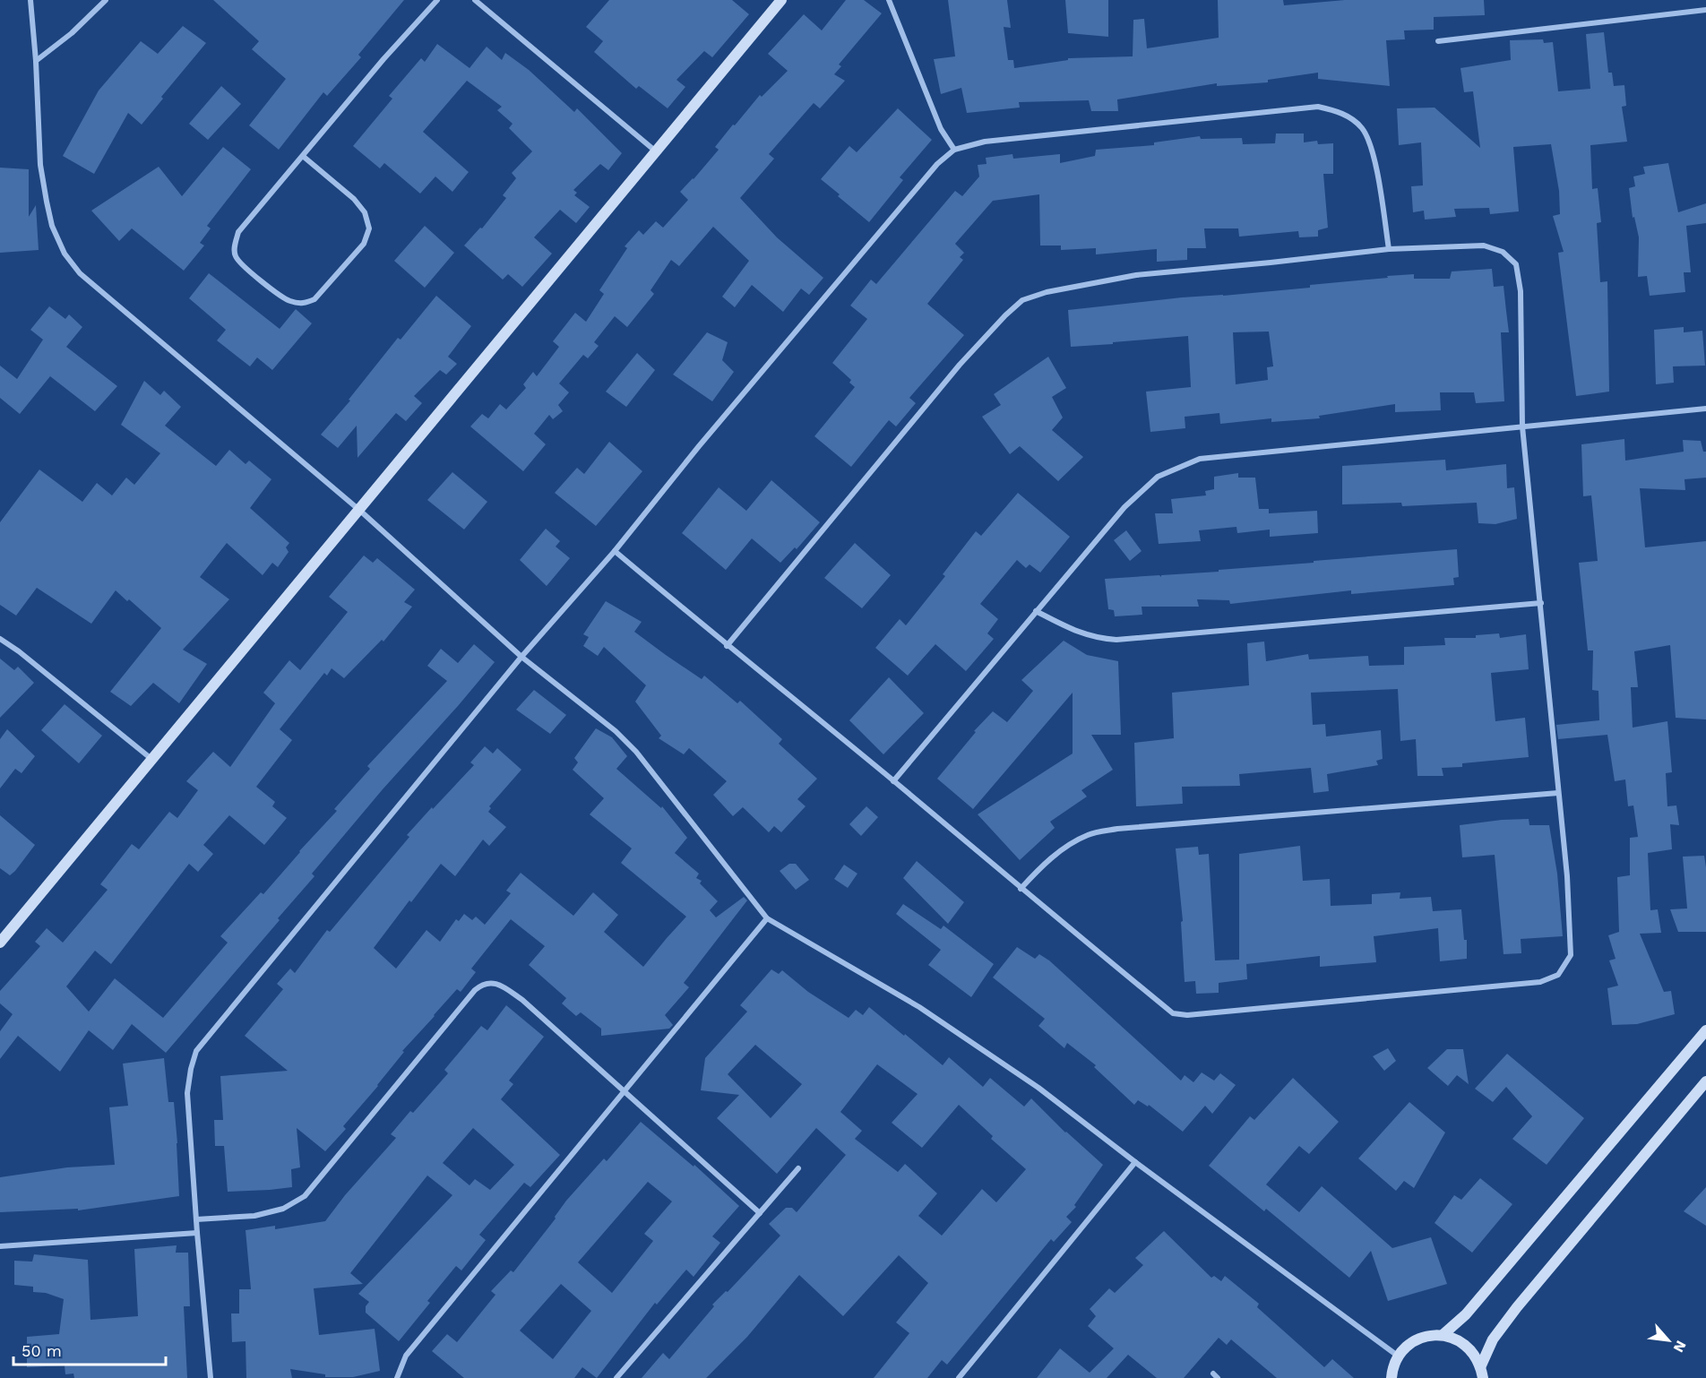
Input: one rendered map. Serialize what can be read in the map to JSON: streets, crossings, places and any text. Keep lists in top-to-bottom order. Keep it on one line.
{"scale_bar":"50 m","north":"bottom right"}
